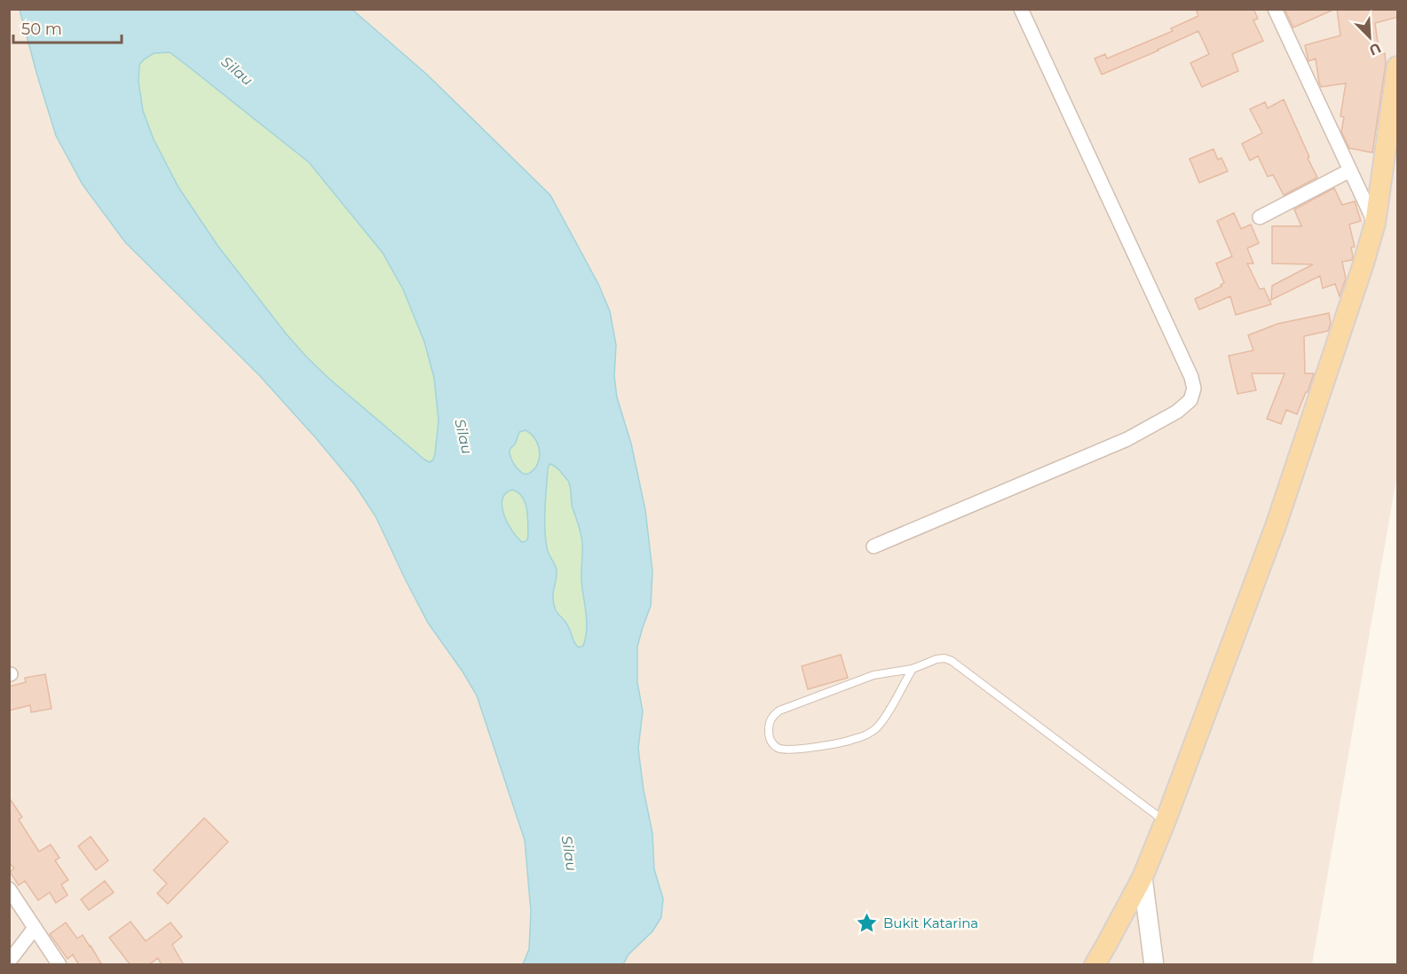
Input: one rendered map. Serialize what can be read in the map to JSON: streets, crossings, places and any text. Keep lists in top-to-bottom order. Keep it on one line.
{"water":["Silau"],"places":{"place":["Bukit Katarina"]},"scale_bar":"50 m","north":"bottom right"}
